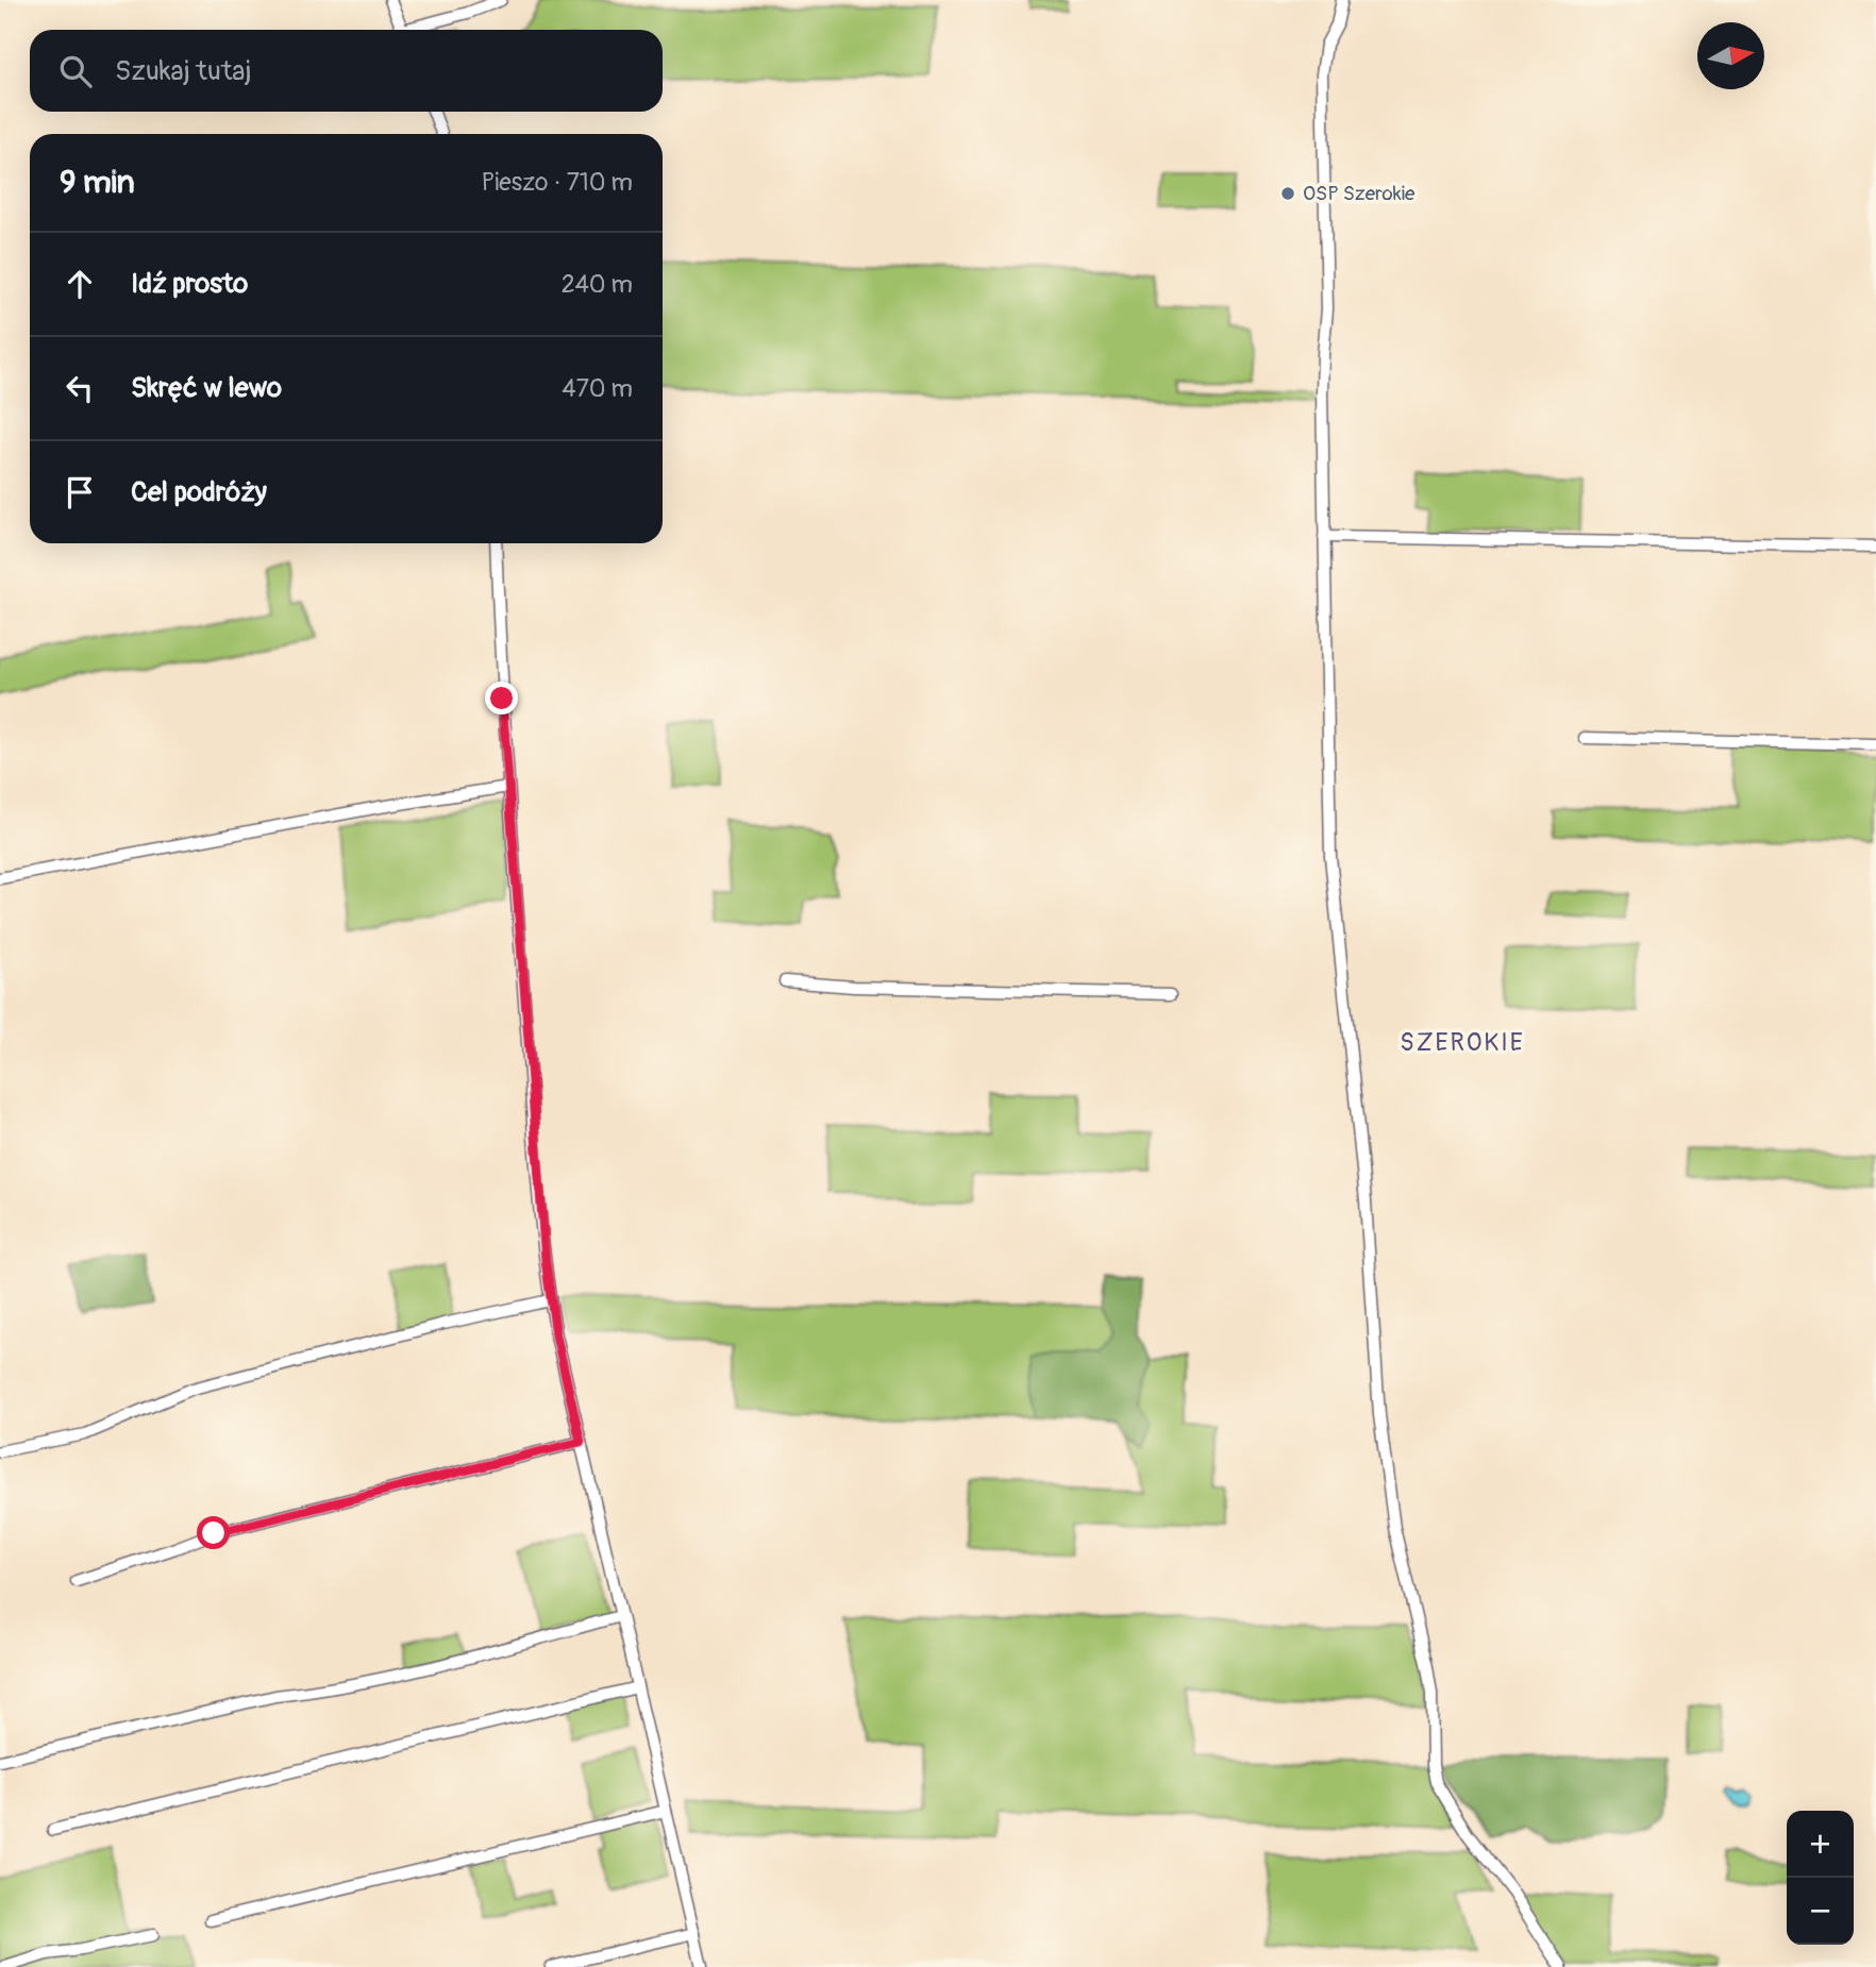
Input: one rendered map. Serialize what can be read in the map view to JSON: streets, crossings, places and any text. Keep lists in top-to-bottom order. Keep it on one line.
{"districts":["SZEROKIE"],"places":["OSP Szerokie"],"north":"right","page":{"search":"Szukaj tutaj","heading":["9 min","Pieszo · 710 m"],"list":[["Idź prosto","240 m"],["Skręć w lewo","470 m"],"Cel podróży"],"map_buttons":["+","−"]}}
